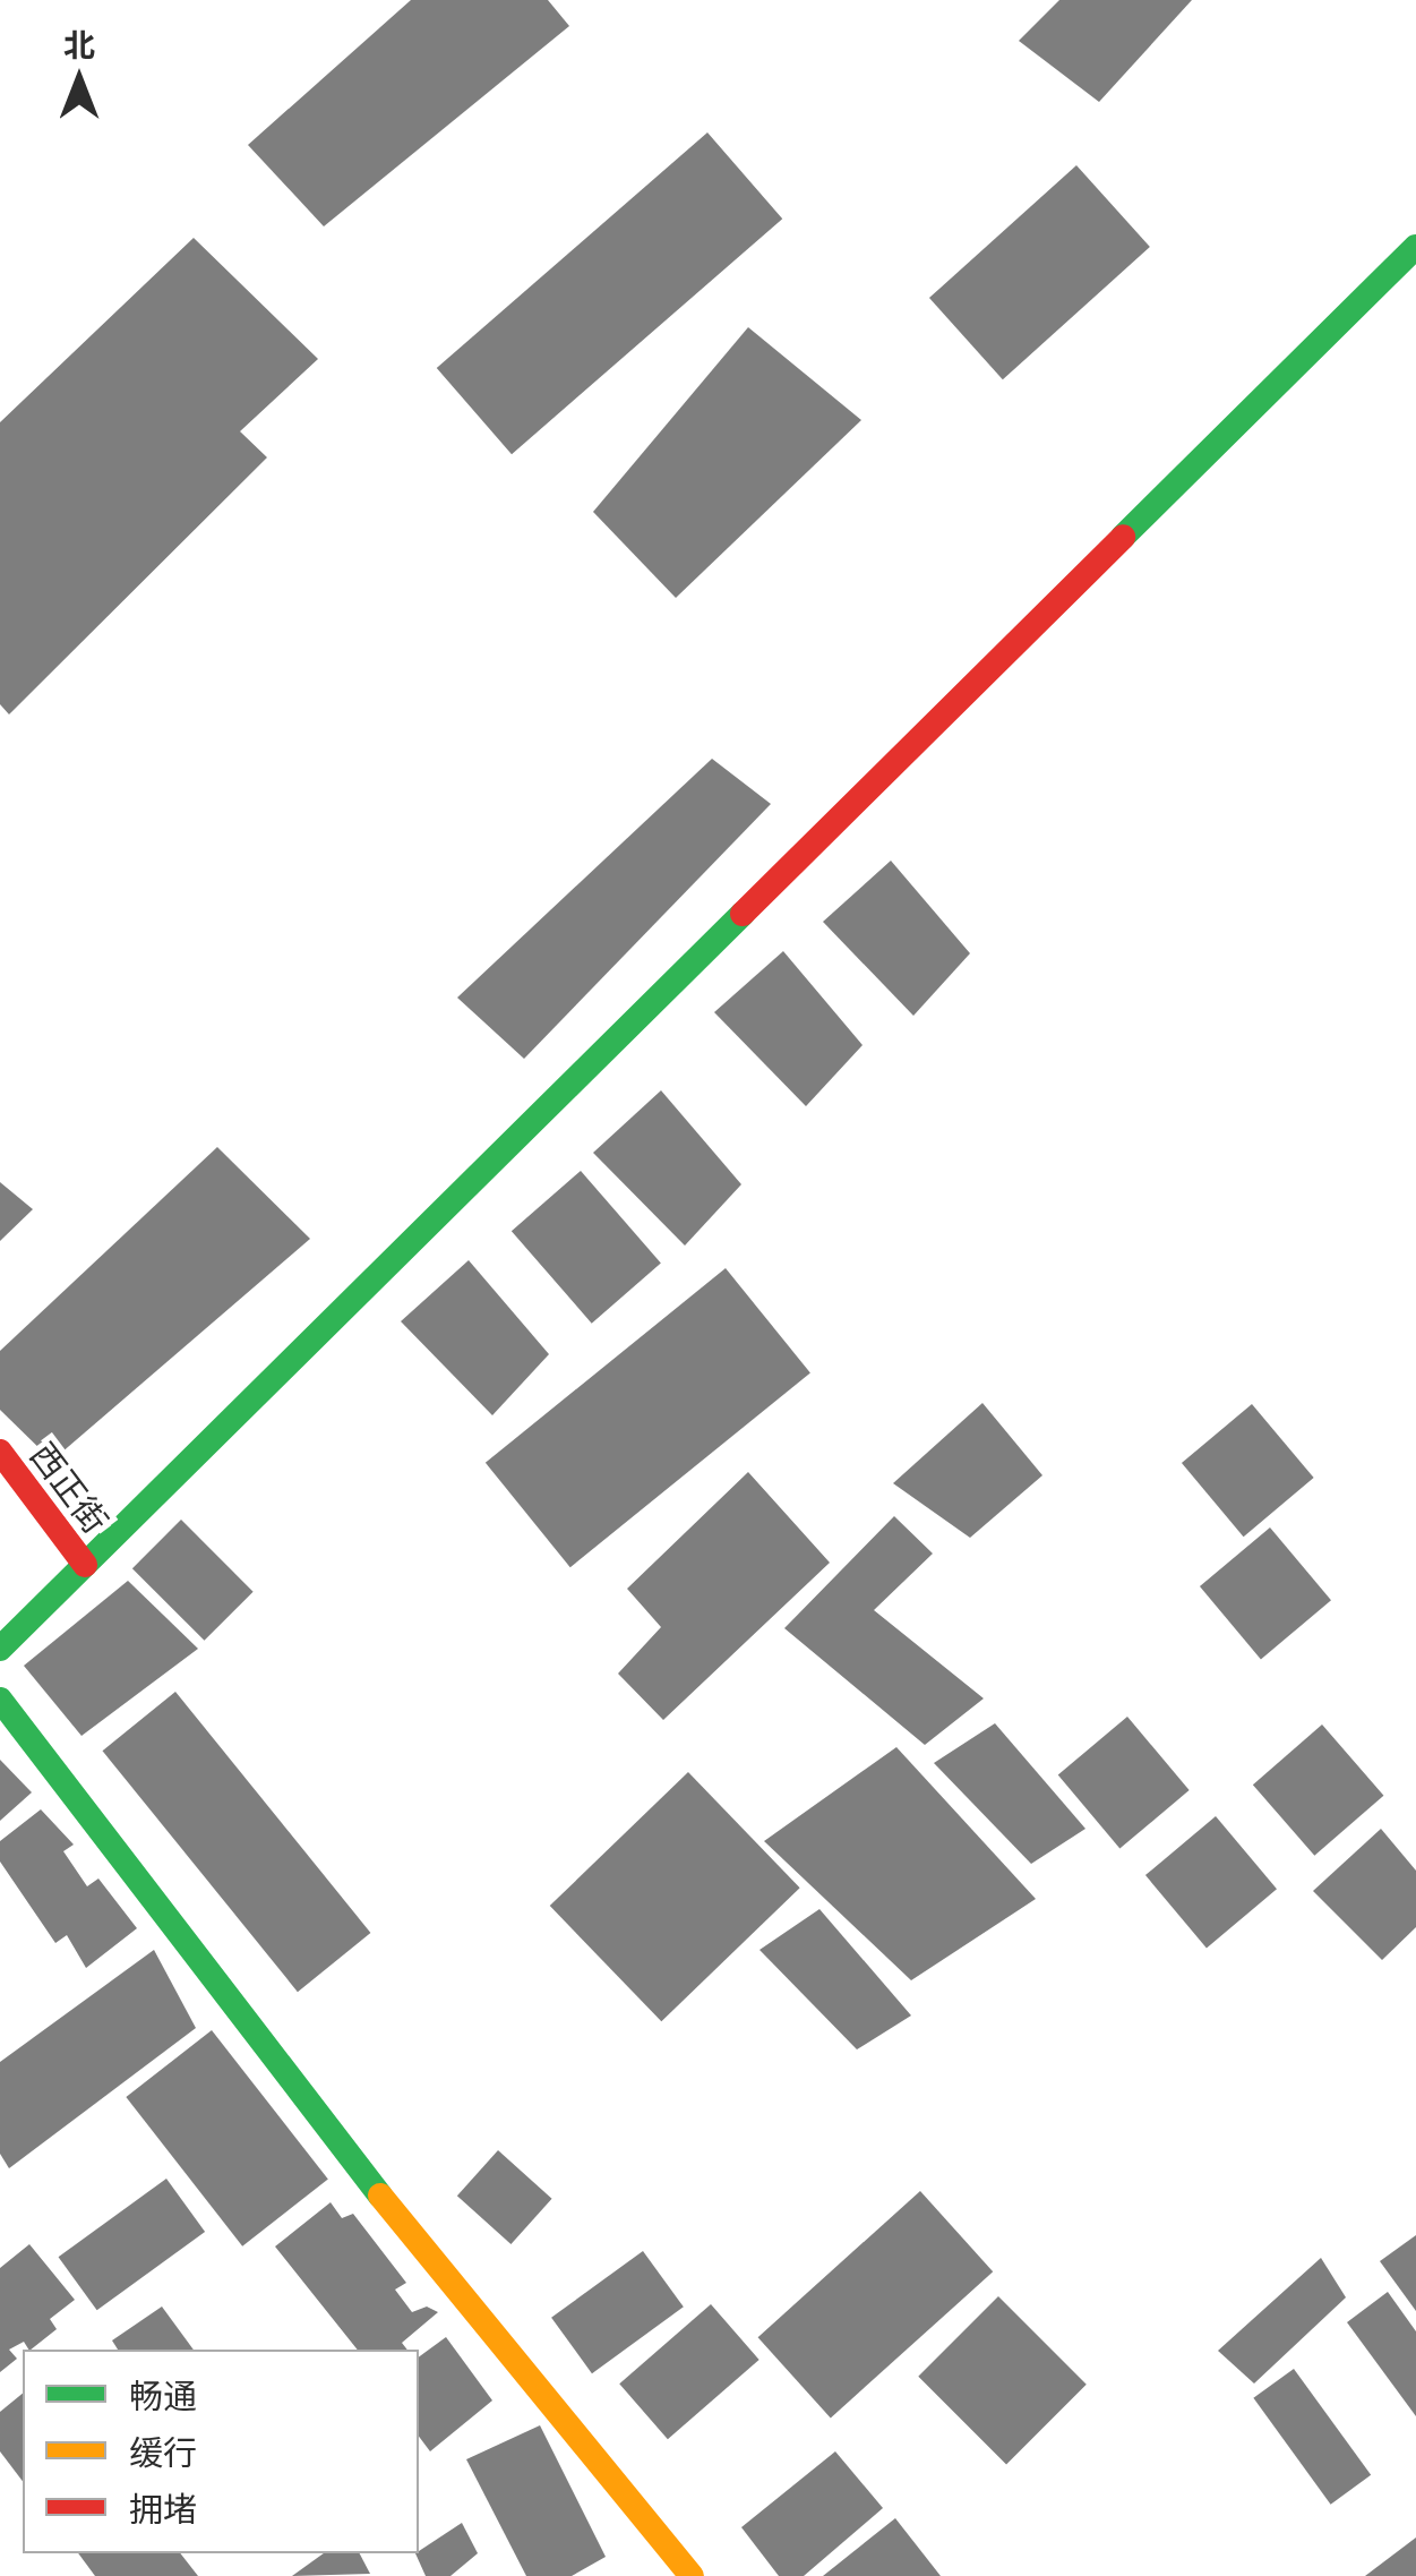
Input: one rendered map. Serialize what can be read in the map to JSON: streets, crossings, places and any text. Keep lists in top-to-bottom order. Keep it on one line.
{"streets":{"main road":["西正街"]},"legend":["畅通","缓行","拥堵"],"north":"top"}
